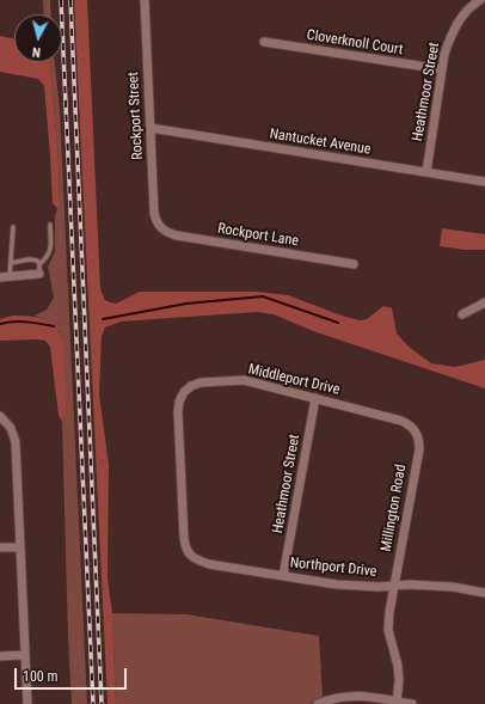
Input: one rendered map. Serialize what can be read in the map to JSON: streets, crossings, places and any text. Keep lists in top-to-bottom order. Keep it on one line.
{"streets":{"street":["Cloverknoll Court","Heathmoor Street","Rockport Street","Nantucket Avenue","Rockport Lane","Middleport Drive","Millington Road","Northport Drive"]},"crossings":[["Cloverknoll Court","Heathmoor Street"],["Heathmoor Street","Nantucket Avenue"],["Heathmoor Street","Middleport Drive"],["Heathmoor Street","Northport Drive"],["Rockport Street","Nantucket Avenue"],["Rockport Street","Rockport Lane"],["Middleport Drive","Millington Road"],["Middleport Drive","Northport Drive"],["Millington Road","Northport Drive"]],"scale_bar":"100 m","north":"bottom"}
